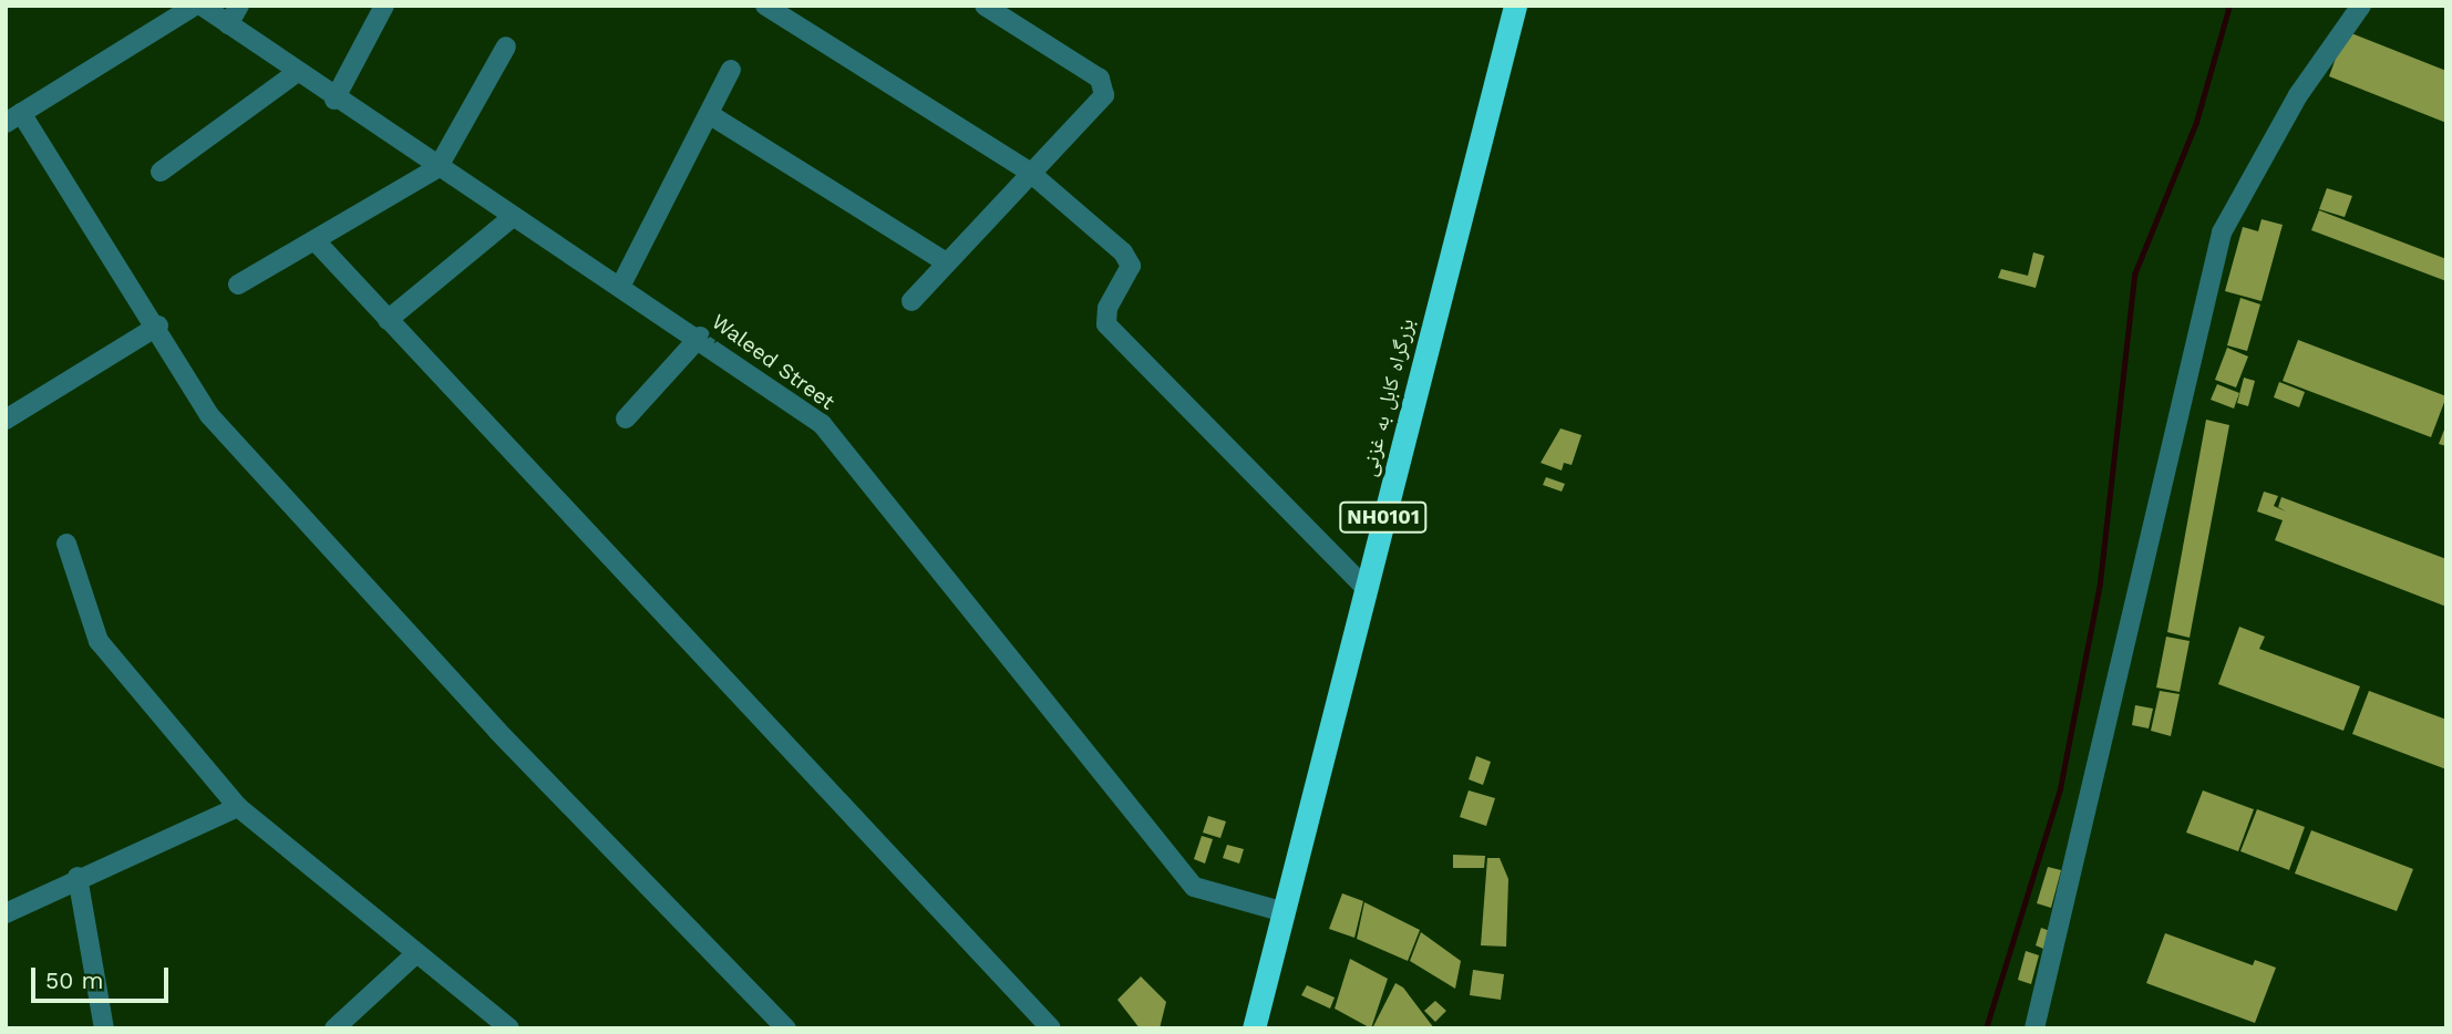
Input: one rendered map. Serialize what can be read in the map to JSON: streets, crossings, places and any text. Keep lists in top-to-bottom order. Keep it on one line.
{"streets":{"highway":["بزرگراه کابل به غزنی","NH0101"],"street":["Waleed Street"]},"crossings":[["Waleed Street","بزرگراه کابل به غزنی"]],"scale_bar":"50 m"}
